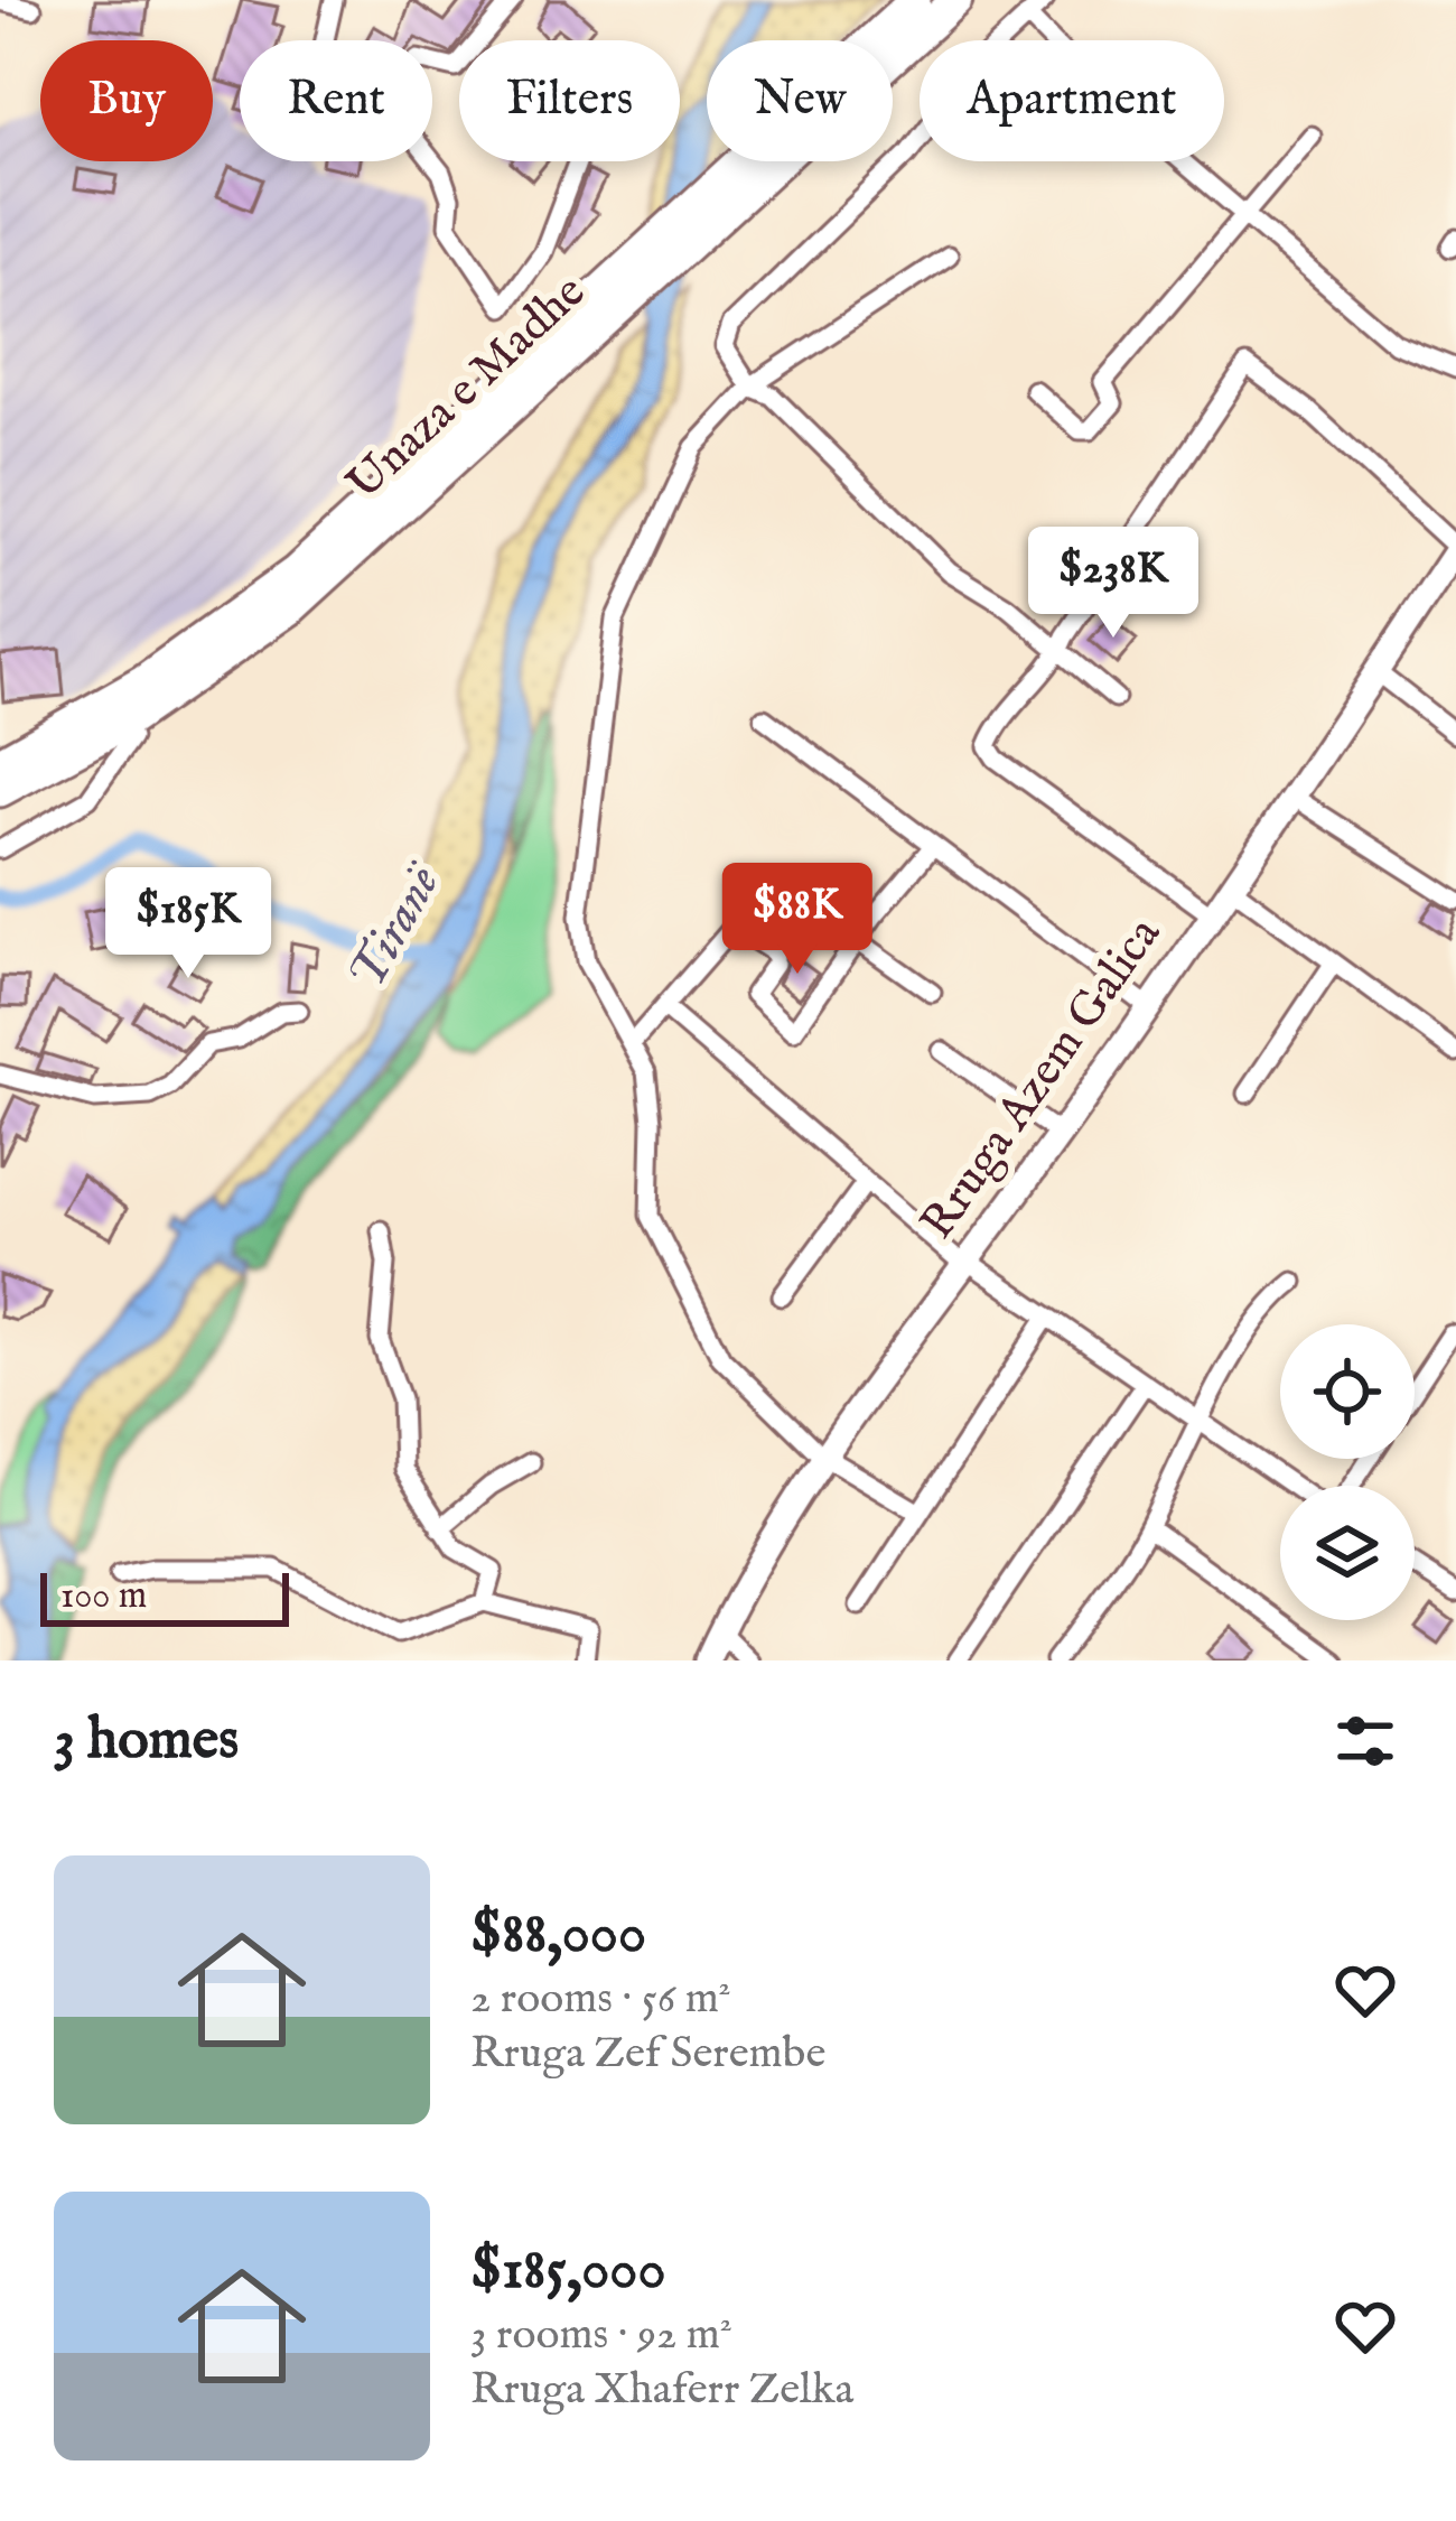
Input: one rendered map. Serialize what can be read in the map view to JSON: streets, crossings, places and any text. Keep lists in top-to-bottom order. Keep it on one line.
{"streets":{"highway":["Unaza e Madhe"],"main road":["Rruga Azem Galica"]},"water":["Tiranë"],"scale_bar":"100 m","page":{"chip":["Buy","Rent","Filters","New","Apartment"],"price":["$238K","$88K","$185K"],"scale":"100 m","heading":"3 homes","list":[{"name":"$88,000","note":"2 rooms · 56 m² · Rruga Zef Serembe"},{"name":"$185,000","note":"3 rooms · 92 m² · Rruga Xhaferr Zelka"}]}}
